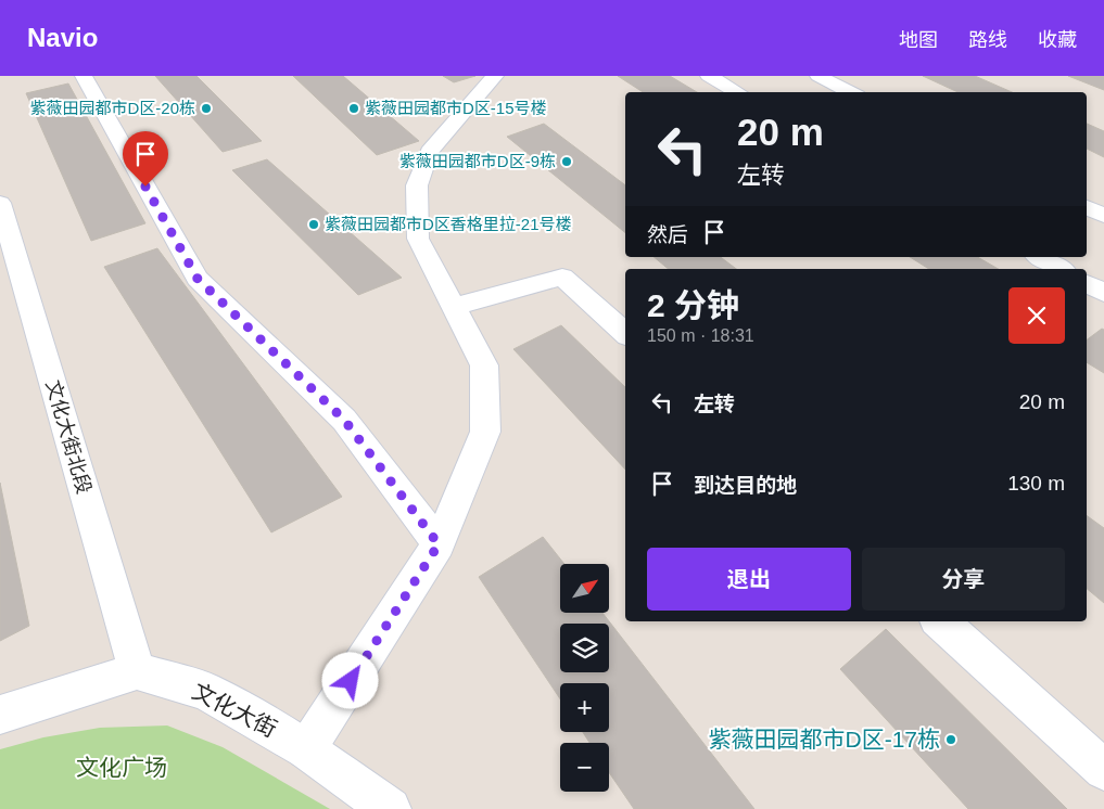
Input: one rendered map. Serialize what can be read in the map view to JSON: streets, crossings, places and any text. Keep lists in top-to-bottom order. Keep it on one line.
{"streets":{"street":["文化大街北段","文化大街"]},"crossings":[["文化大街北段","文化大街"]],"parks":["文化广场"],"places":["紫薇田园都市D区-20栋","紫薇田园都市D区-15号楼","紫薇田园都市D区-9栋","紫薇田园都市D区香格里拉-21号楼","紫薇田园都市D区-17栋"],"north":"top right","page":{"header":"Navio","nav":["地图","路线","收藏"],"turn":["20 m","左转"],"then":"然后","heading":["2 分钟","150 m · 18:31"],"list":[{"name":"左转","value":"20 m"},{"name":"到达目的地","value":"130 m"}],"buttons":["退出","分享"],"map_buttons":["+","−"]}}
